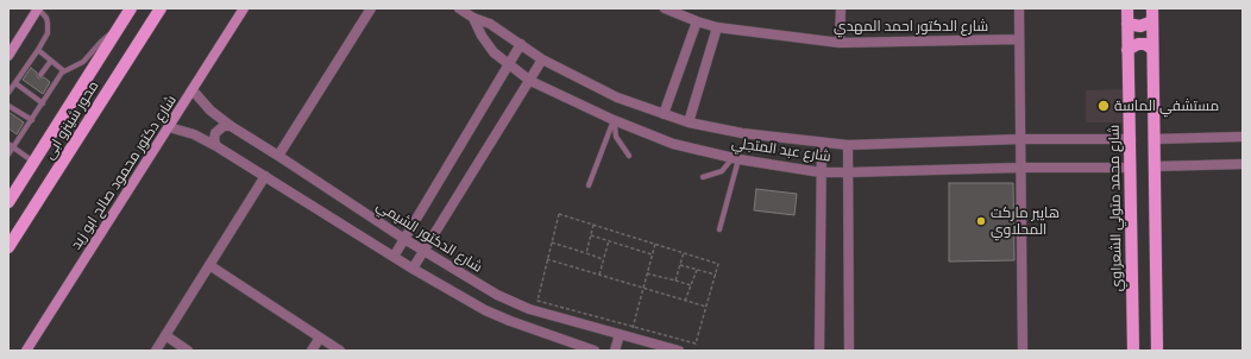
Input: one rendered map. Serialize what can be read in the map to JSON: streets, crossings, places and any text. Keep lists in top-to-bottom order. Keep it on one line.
{"streets":{"main road":["محور شينزو ابى","شارع محمد متولي الشعراوي"],"street":["شارع الدكتور احمد المهدي","شارع عبد المتجلي","شارع دكتور محمود صالح ابو زيد","شارع الدكتور الشيمي"]},"crossings":[["شارع عبد المتجلي","شارع محمد متولي الشعراوي"],["شارع دكتور محمود صالح ابو زيد","شارع الدكتور الشيمي"]],"places":["مستشفي الماسة","هايبر ماركت المحلاوي"]}
